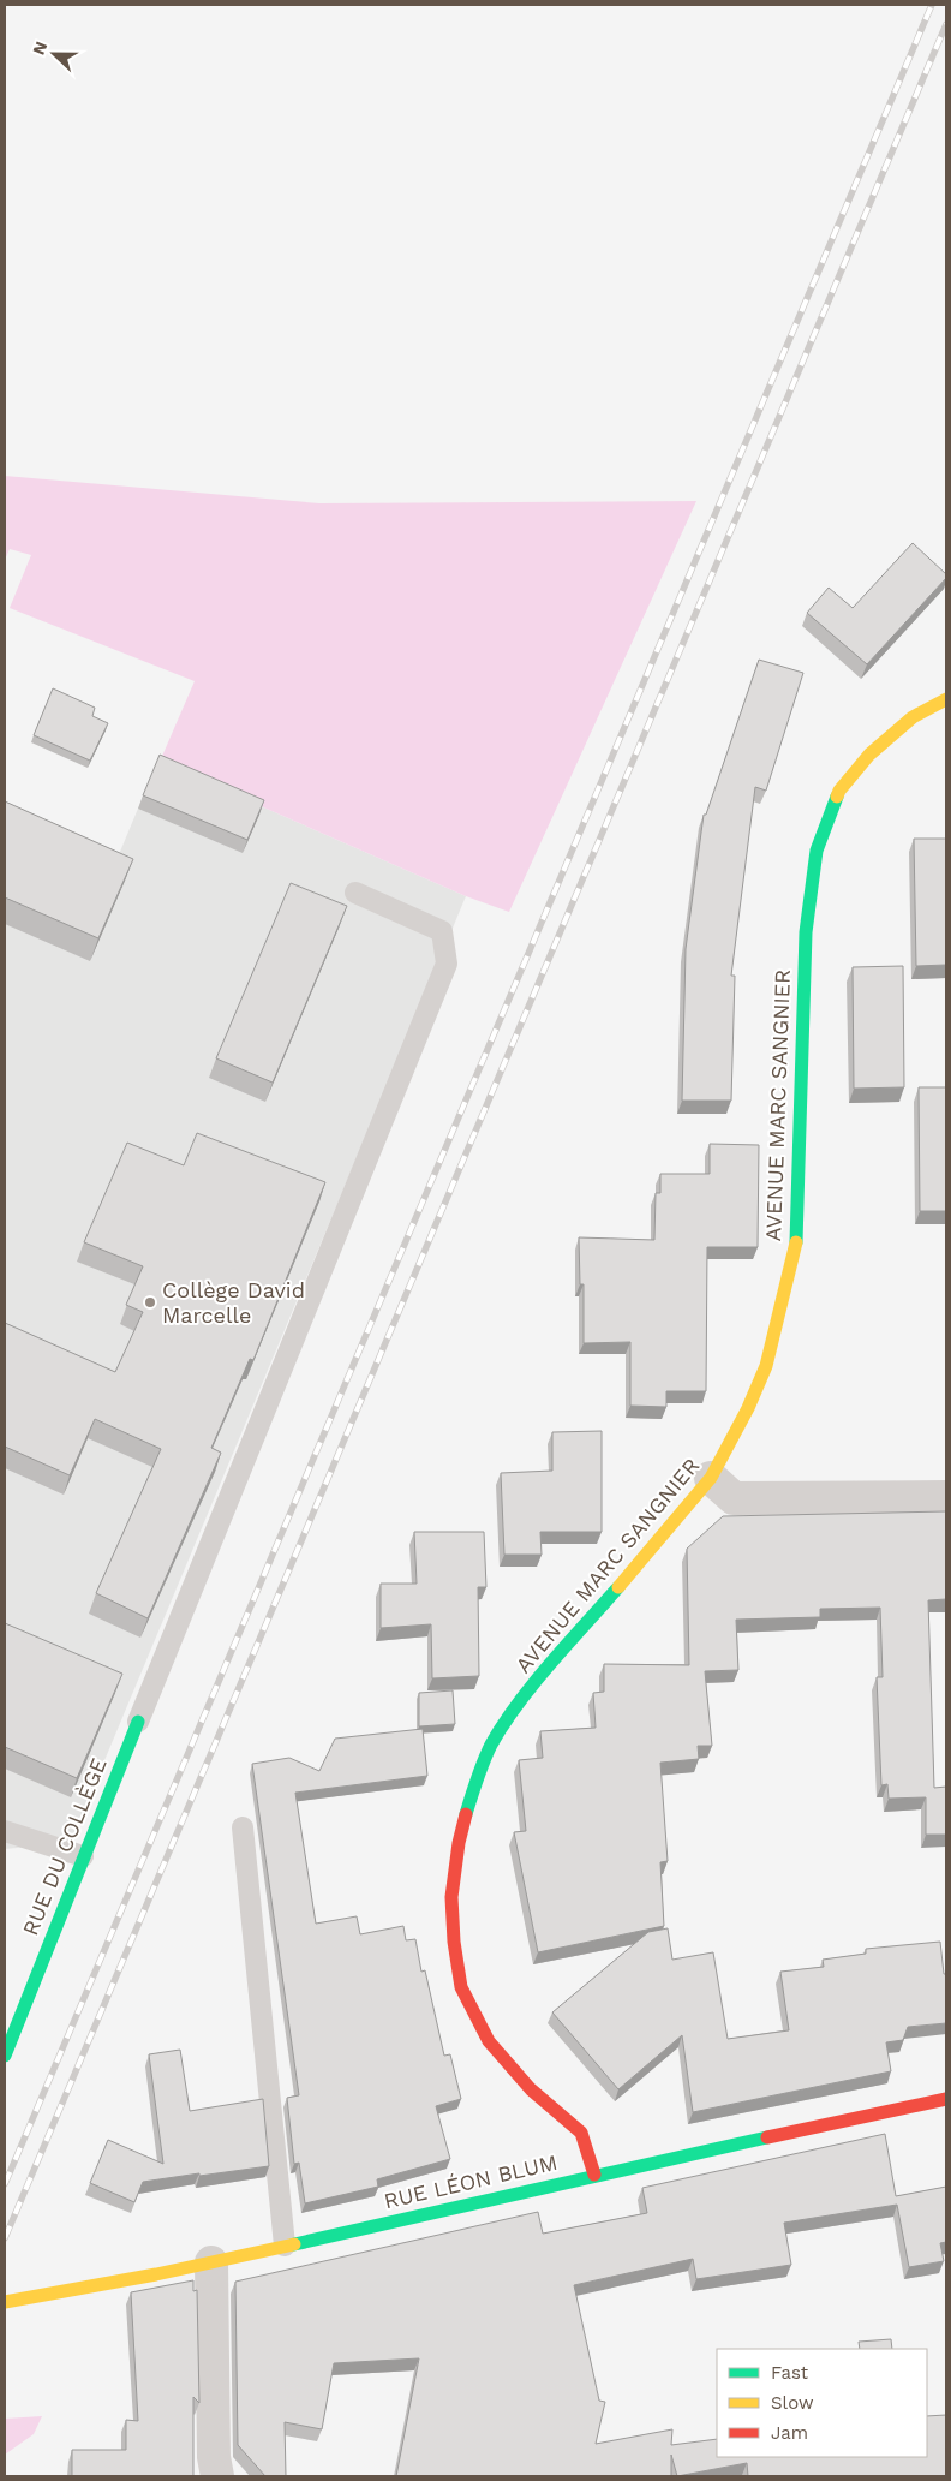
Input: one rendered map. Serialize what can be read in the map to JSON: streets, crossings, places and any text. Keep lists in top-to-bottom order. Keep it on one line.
{"streets":{"street":["AVENUE MARC SANGNIER","RUE DU COLLÈGE","RUE LÉON BLUM"]},"crossings":[["AVENUE MARC SANGNIER","RUE LÉON BLUM"]],"places":["Collège David Marcelle"],"legend":["Fast","Slow","Jam"],"north":"left"}
